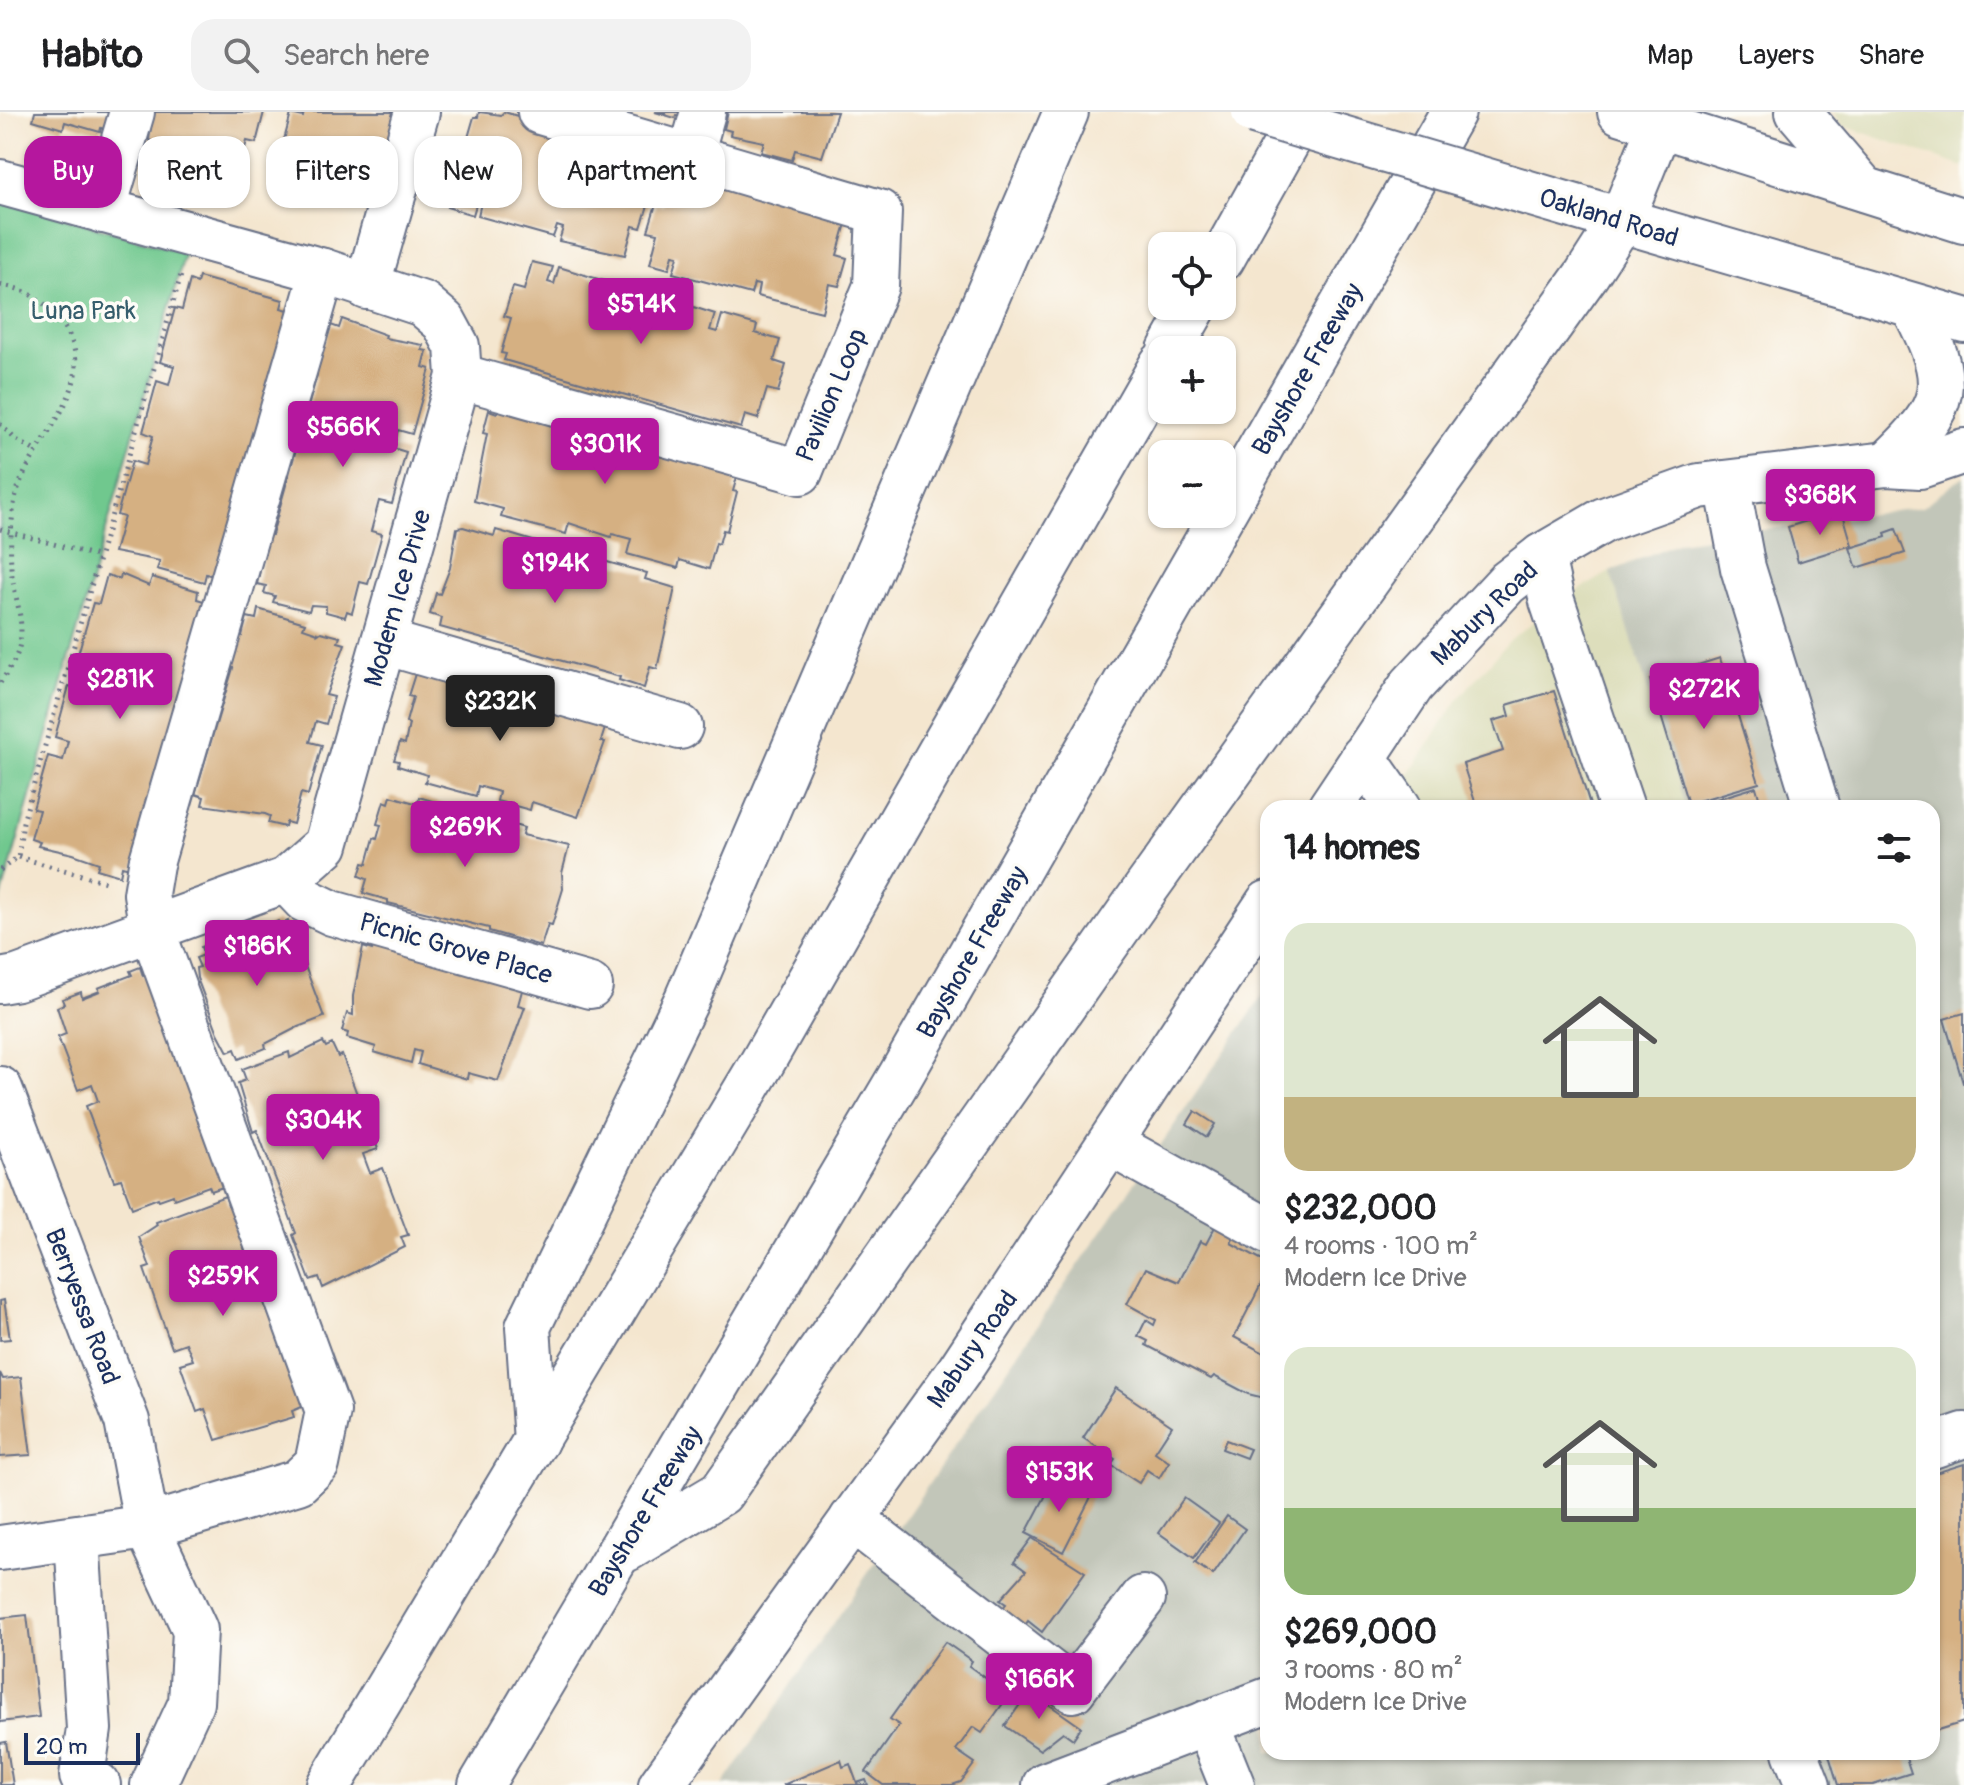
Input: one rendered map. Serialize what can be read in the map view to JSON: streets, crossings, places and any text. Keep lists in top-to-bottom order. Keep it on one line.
{"streets":{"main road":["Oakland Road","Bayshore Freeway","Pavilion Loop","Modern Ice Drive","Mabury Road","Picnic Grove Place","Berryessa Road"]},"crossings":[["Pavilion Loop","Modern Ice Drive"],["Modern Ice Drive","Picnic Grove Place"]],"parks":["Luna Park"],"scale_bar":"20 m","page":{"header":"Habito","search":"Search here","nav":["Map","Layers","Share"],"chip":["Buy","Rent","Filters","New","Apartment"],"map_buttons":["+","−"],"price":["$514K","$566K","$301K","$368K","$194K","$281K","$272K","$232K","$269K","$186K","$304K","$259K","$153K","$166K"],"heading":"14 homes","list":[{"name":"$232,000","note":"4 rooms · 100 m² · Modern Ice Drive"},{"name":"$269,000","note":"3 rooms · 80 m² · Modern Ice Drive"}],"scale":"20 m"}}
